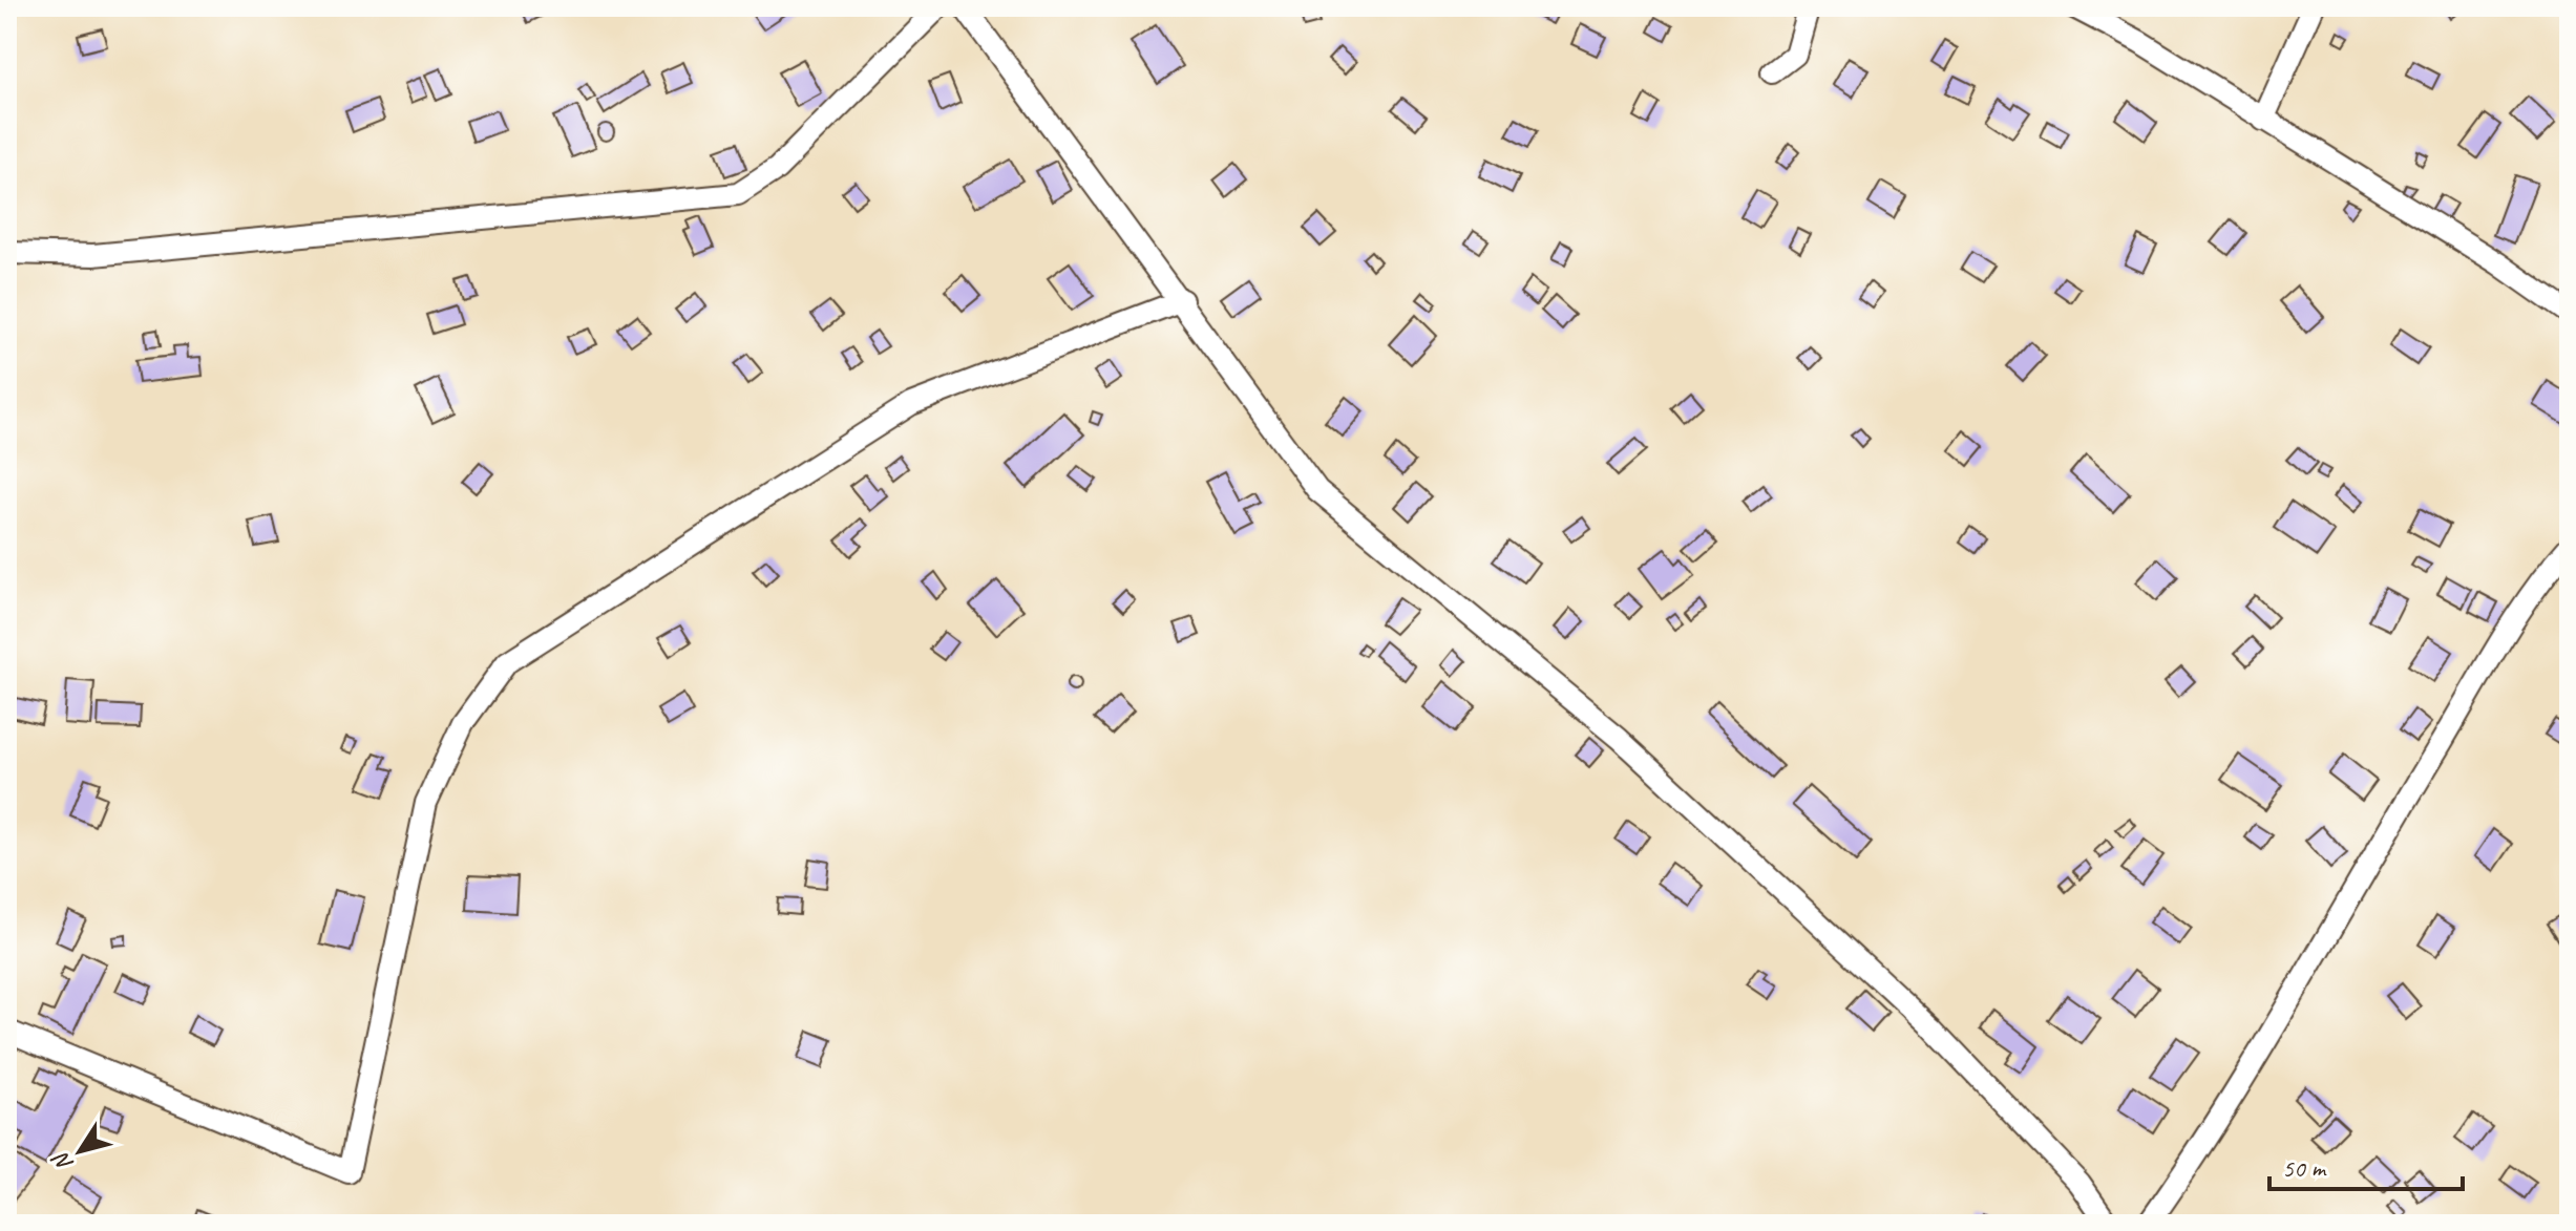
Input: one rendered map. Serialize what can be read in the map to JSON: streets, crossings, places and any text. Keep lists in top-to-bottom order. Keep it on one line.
{"scale_bar":"50 m","north":"bottom left"}
